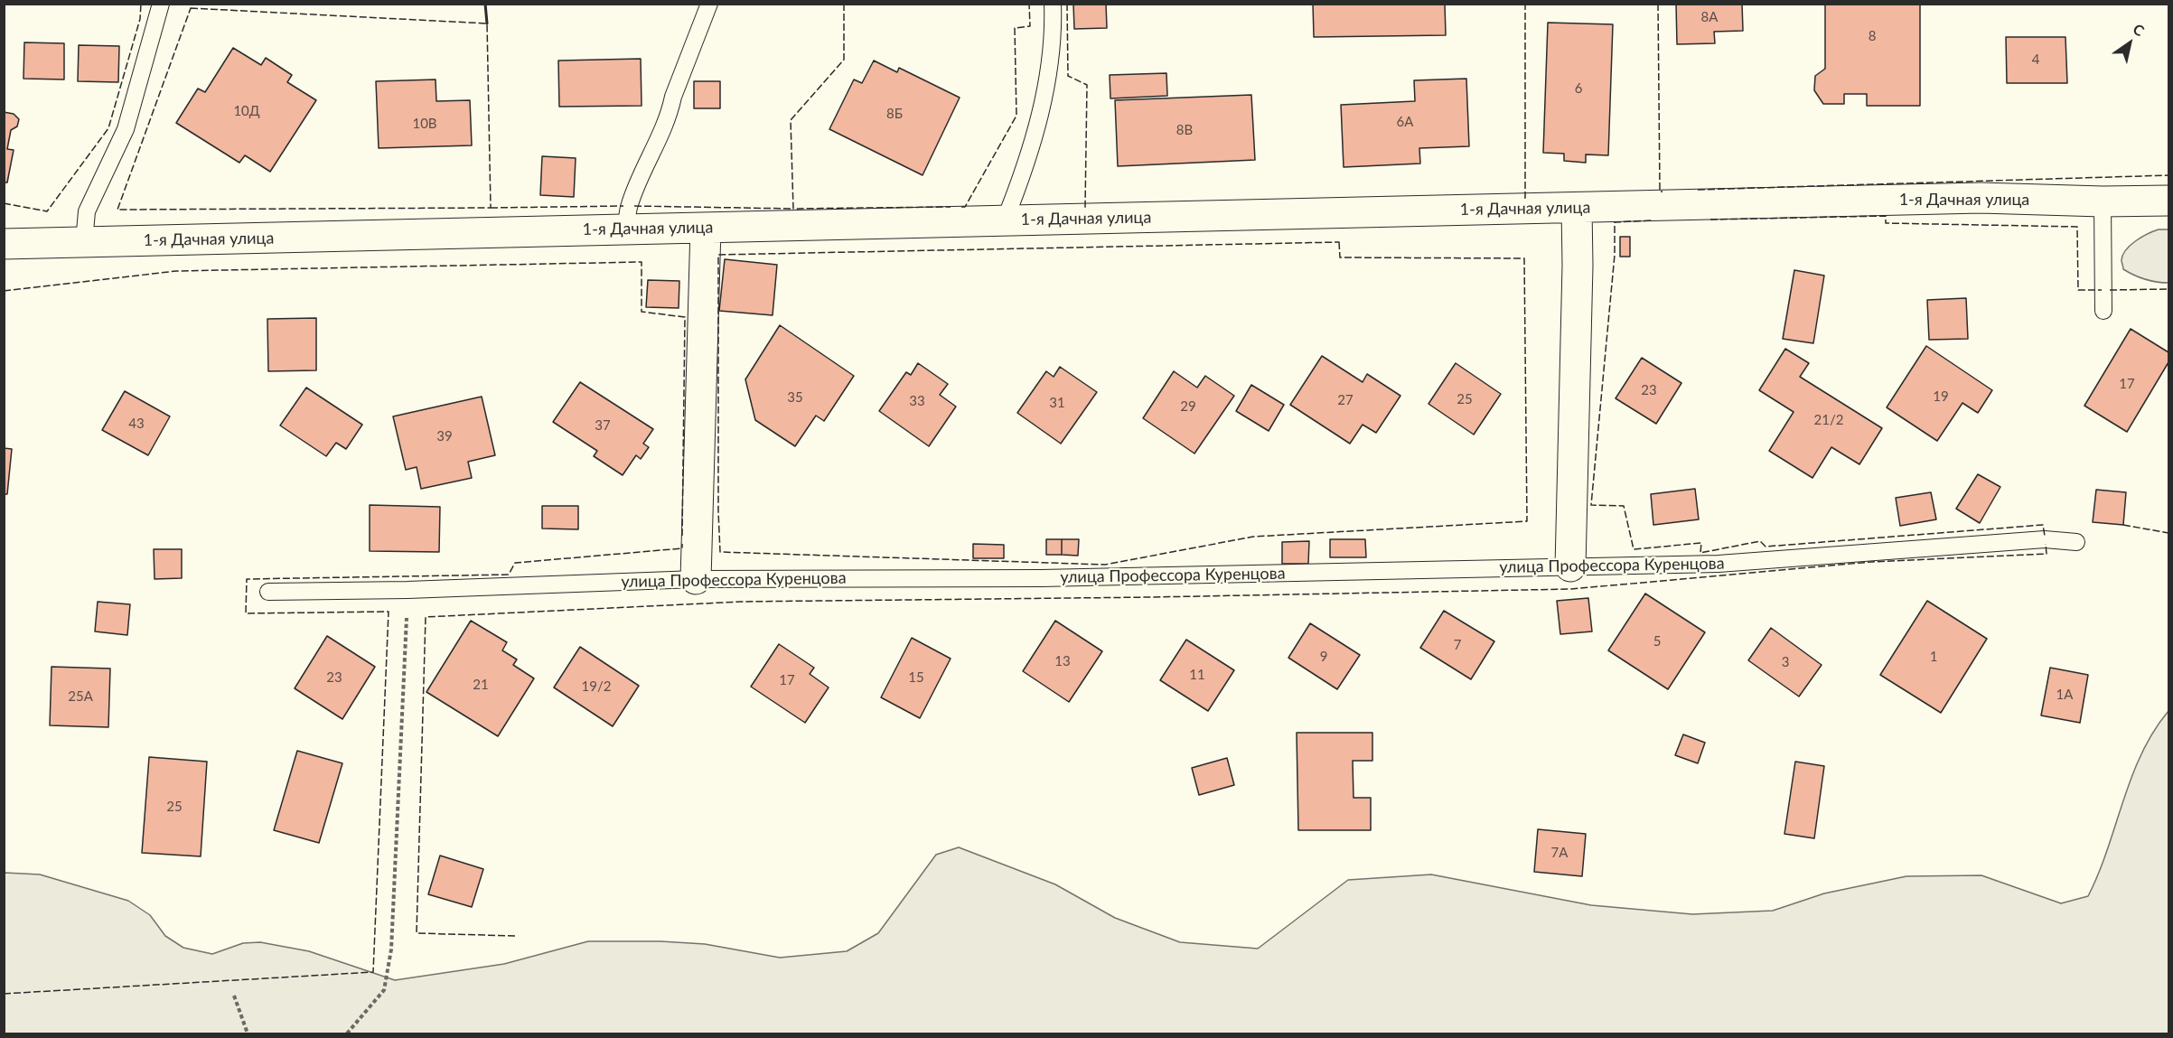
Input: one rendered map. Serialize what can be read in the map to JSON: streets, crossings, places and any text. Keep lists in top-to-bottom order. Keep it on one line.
{"streets":{"street":["1-я Дачная улица"],"lane":["улица Профессора Куренцова"]},"house_numbers":["8А","8","4","6","10Д","8Б","6А","10В","8В","17","23","19","35","25","27","33","31","29","21/2","43","37","39","5","7","9","1","13","3","11","23","15","17","21","19/2","1А","25А","25","7А"],"north":"top right"}
